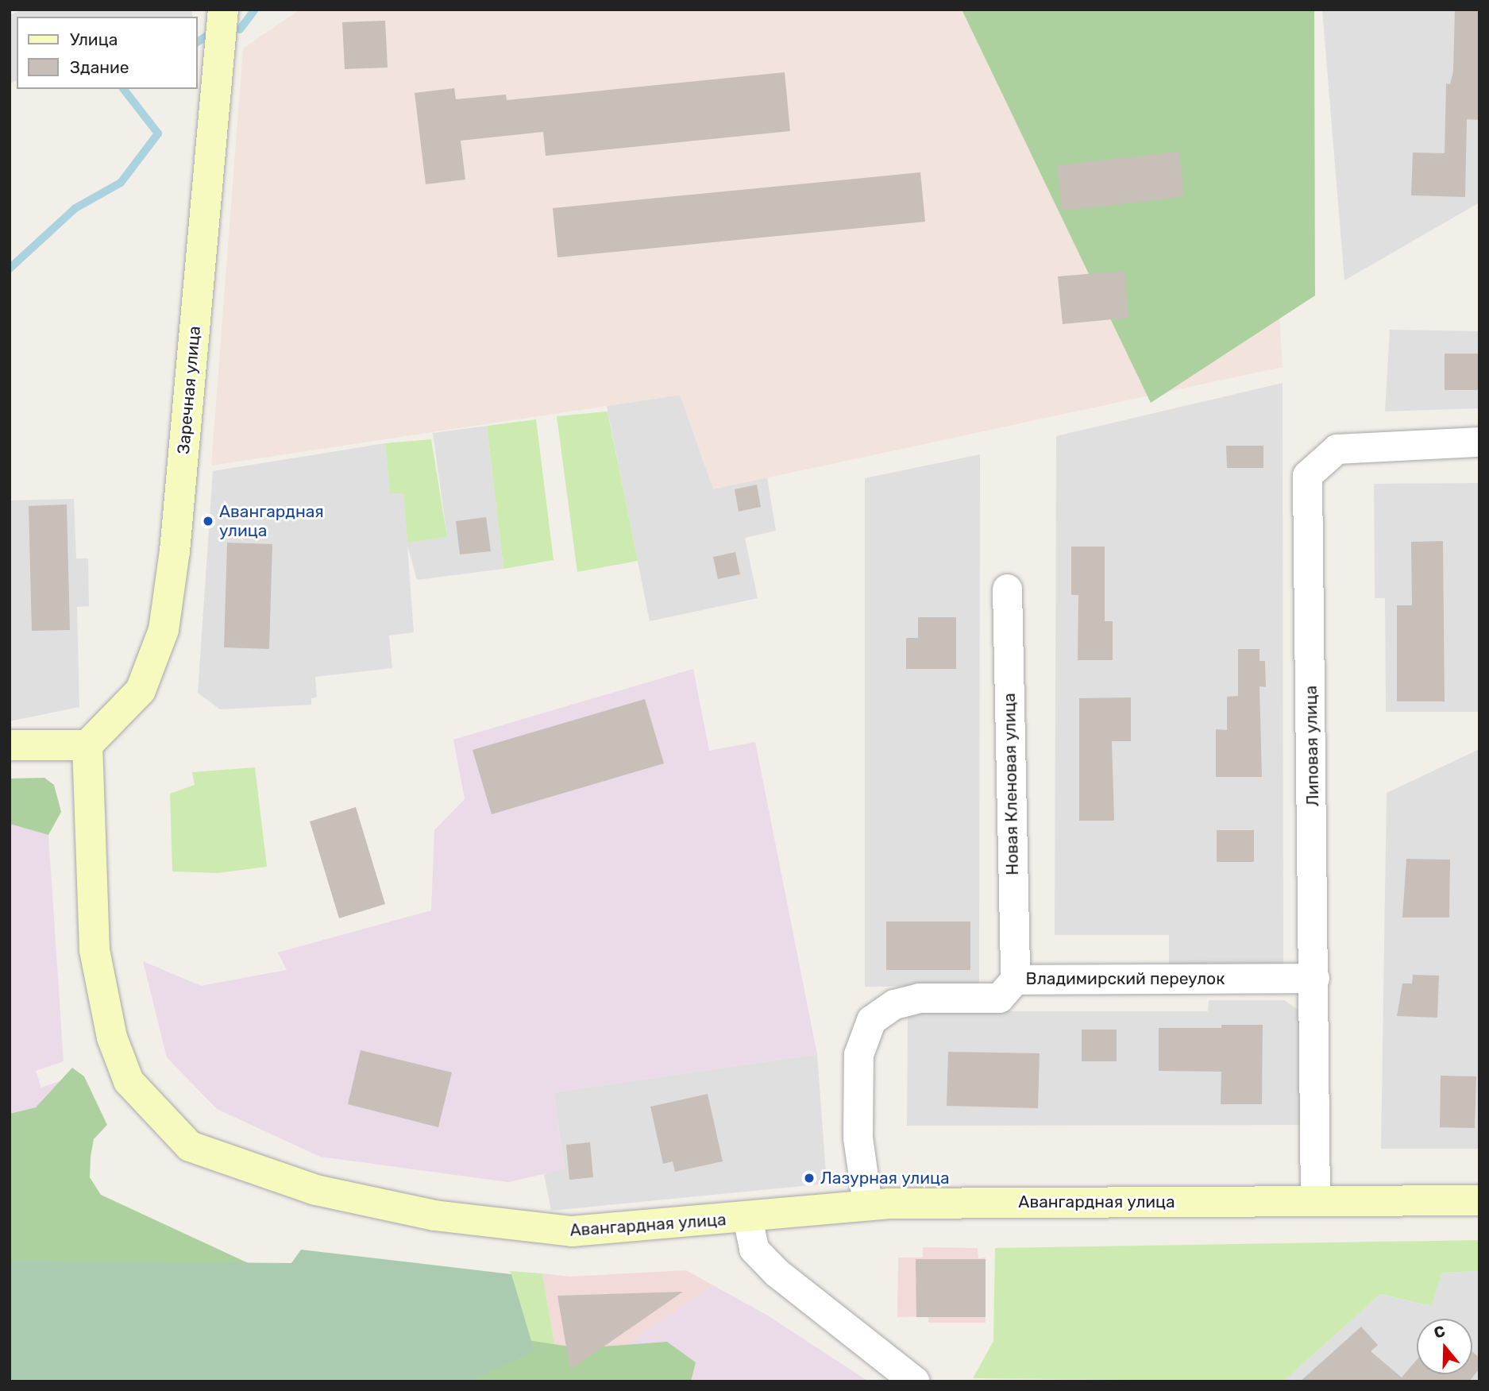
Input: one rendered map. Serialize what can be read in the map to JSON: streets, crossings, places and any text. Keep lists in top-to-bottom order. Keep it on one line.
{"streets":{"main road":["Заречная улица","Авангардная улица"],"street":["Липовая улица","Новая Кленовая улица","Владимирский переулок"]},"crossings":[["Заречная улица","Авангардная улица"],["Липовая улица","Владимирский переулок"],["Липовая улица","Авангардная улица"],["Новая Кленовая улица","Владимирский переулок"],["Владимирский переулок","Авангардная улица"]],"places":["Авангардная улица","Лазурная улица"],"legend":["Улица","Здание"],"north":"top"}
